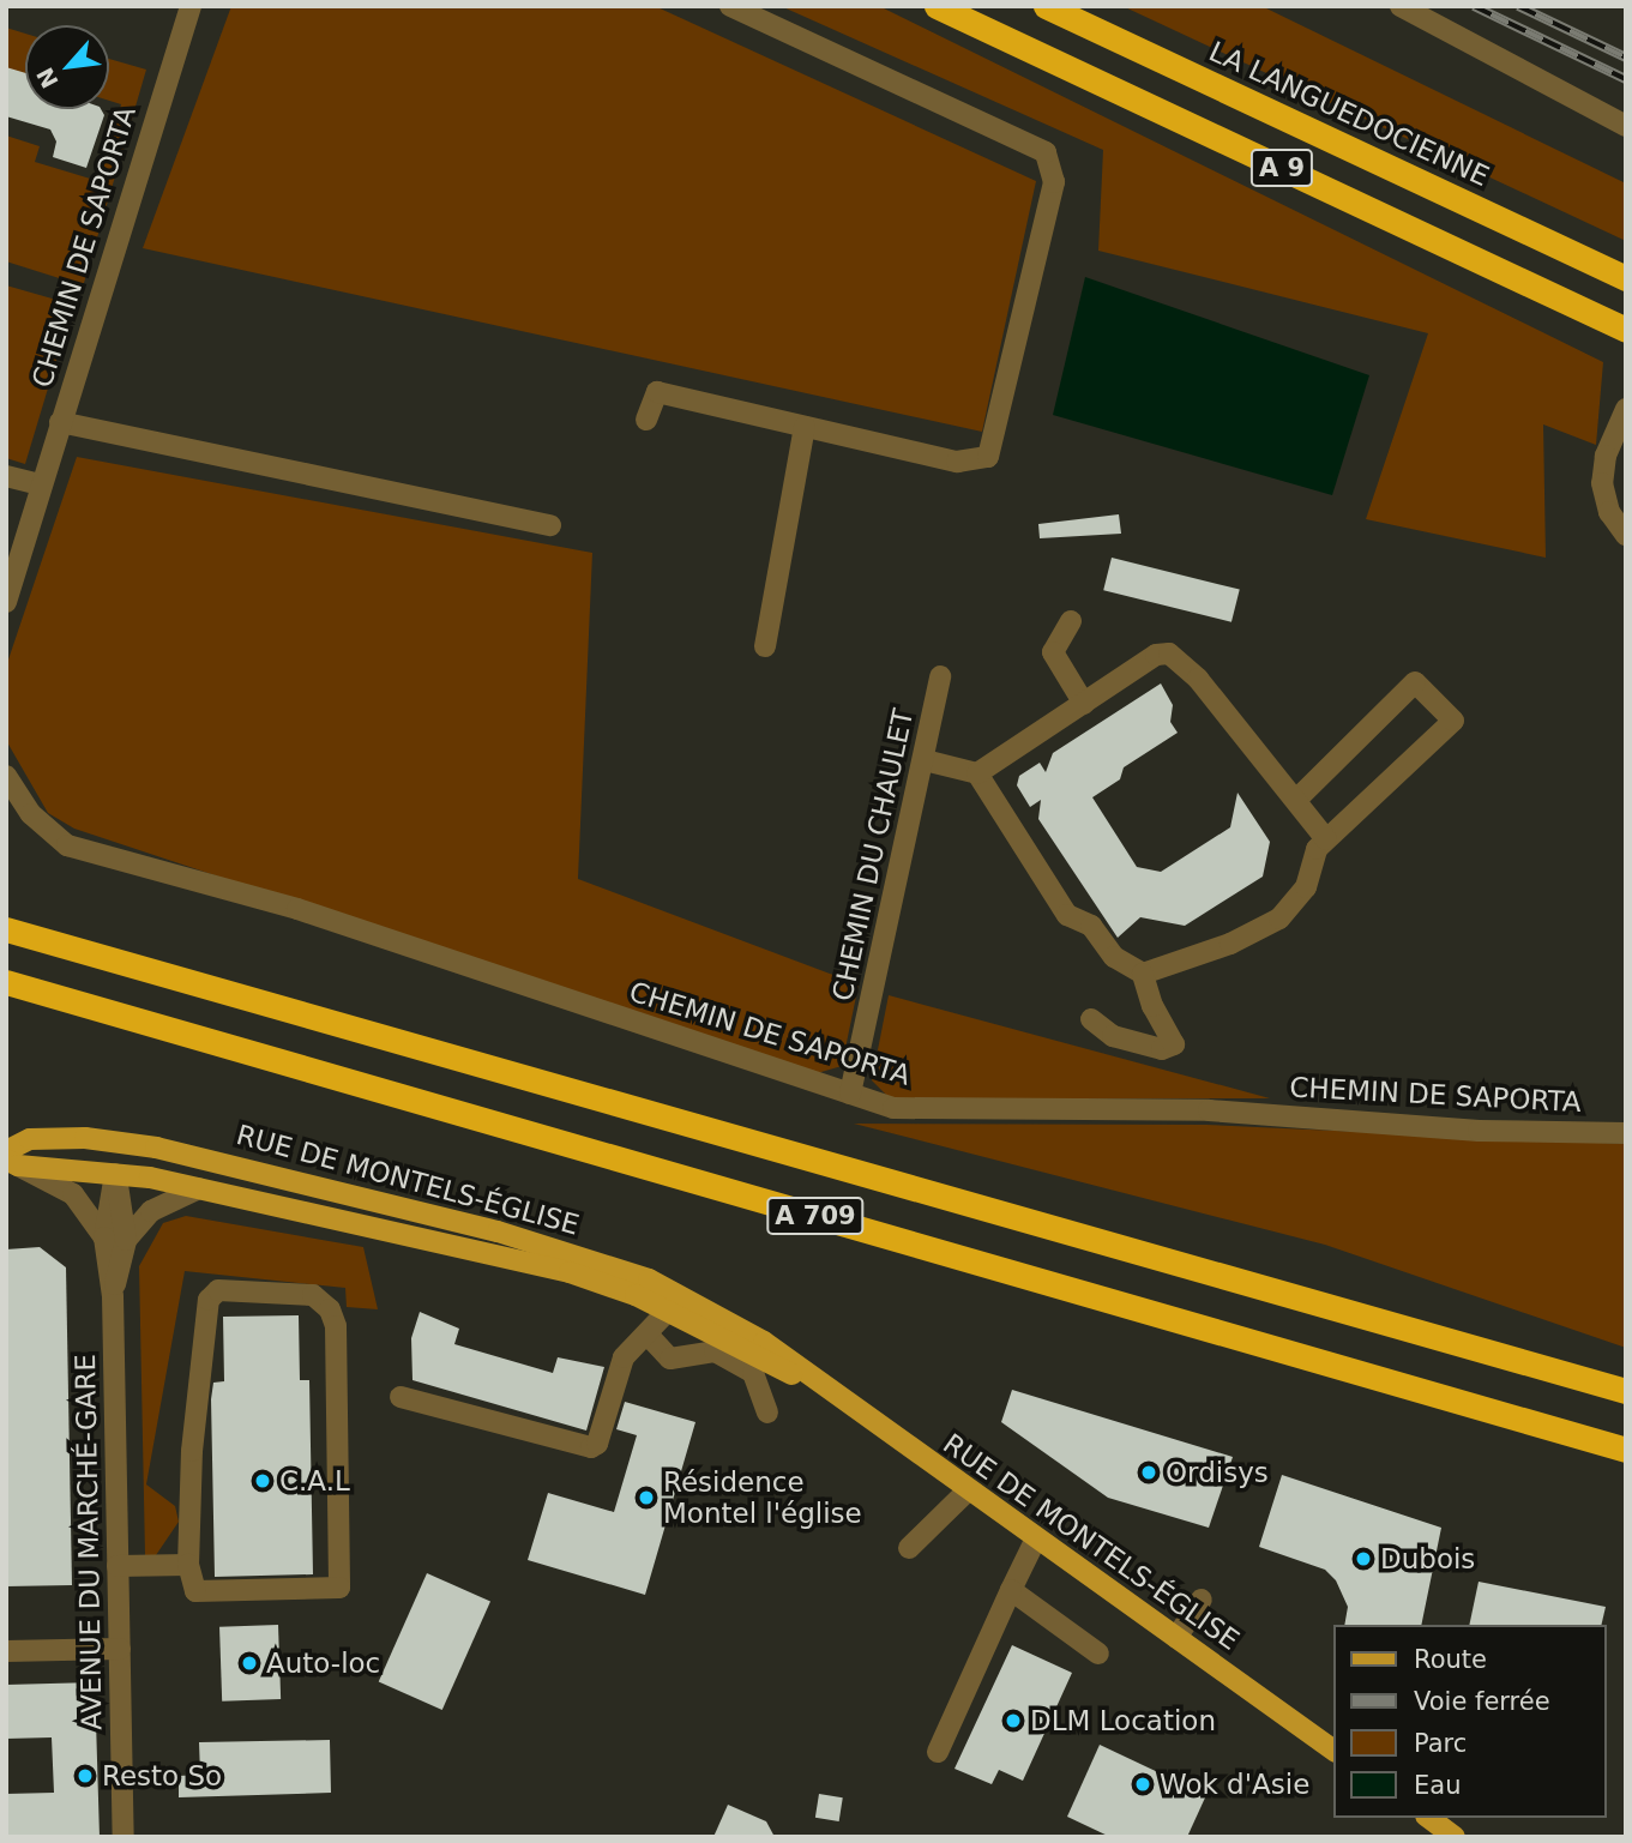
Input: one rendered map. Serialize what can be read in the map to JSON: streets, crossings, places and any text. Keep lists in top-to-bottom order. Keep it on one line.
{"streets":{"highway":["LA LANGUEDOCIENNE","A 9","A 709"],"main road":["RUE DE MONTELS-ÉGLISE"],"street":["CHEMIN DE SAPORTA","CHEMIN DU CHAULET","AVENUE DU MARCHÉ-GARE"]},"crossings":[["CHEMIN DE SAPORTA","CHEMIN DU CHAULET"],["RUE DE MONTELS-ÉGLISE","AVENUE DU MARCHÉ-GARE"]],"places":["Ordisys","C.A.L","Résidence Montel l'église","Dubois","Auto-loc","DLM Location","Resto So","Wok d'Asie"],"legend":["Route","Voie ferrée","Parc","Eau"],"north":"bottom left"}
